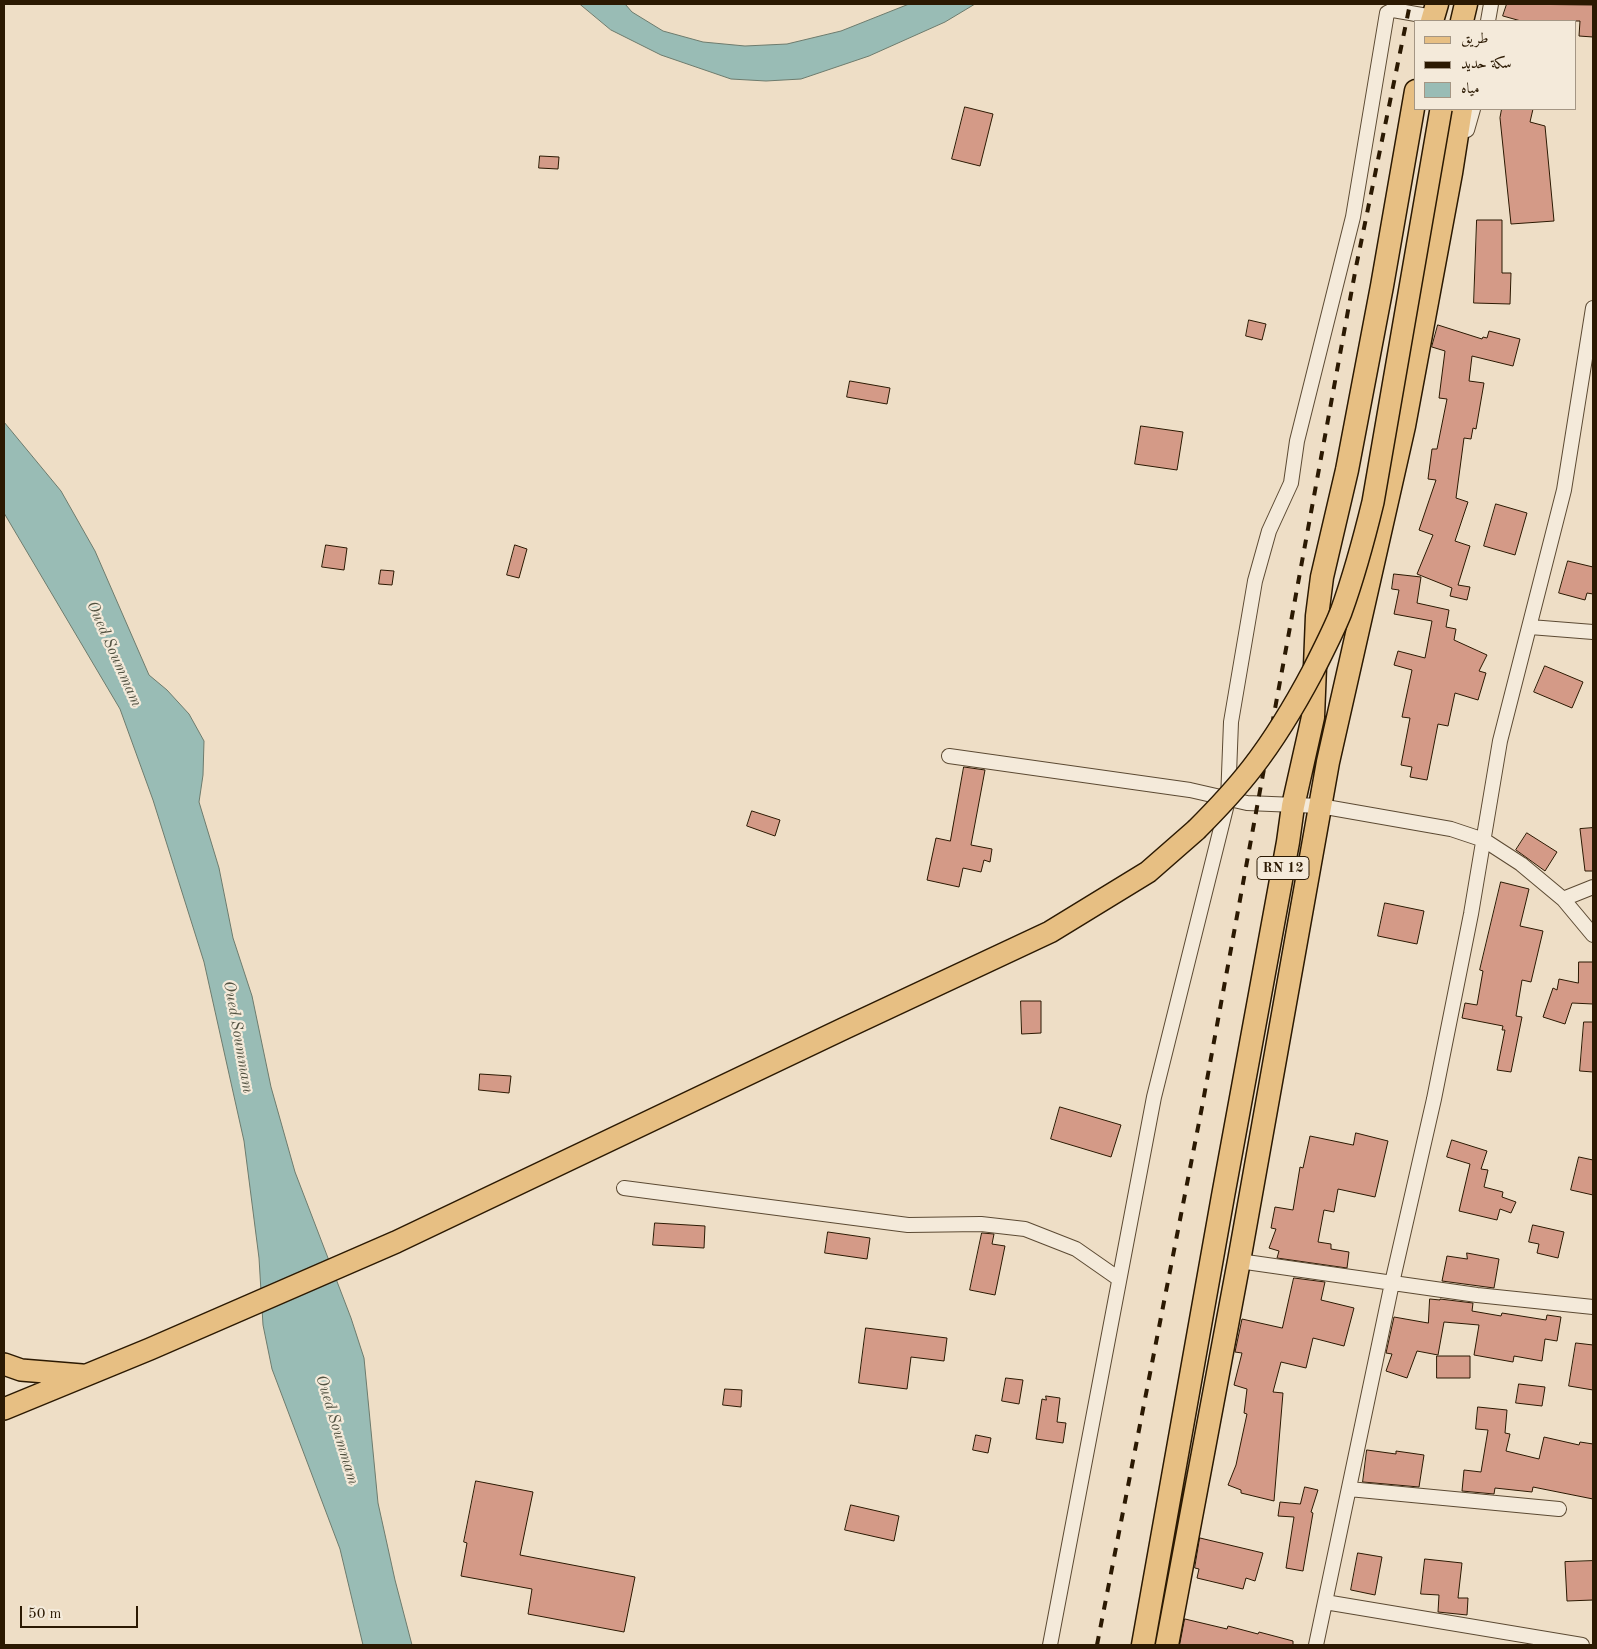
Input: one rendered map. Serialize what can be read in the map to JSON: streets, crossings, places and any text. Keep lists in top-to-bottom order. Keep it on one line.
{"streets":{"highway":["RN 12"]},"water":["Oued Soummam"],"legend":["طريق","سكة حديد","مياه"],"scale_bar":"50 m"}
